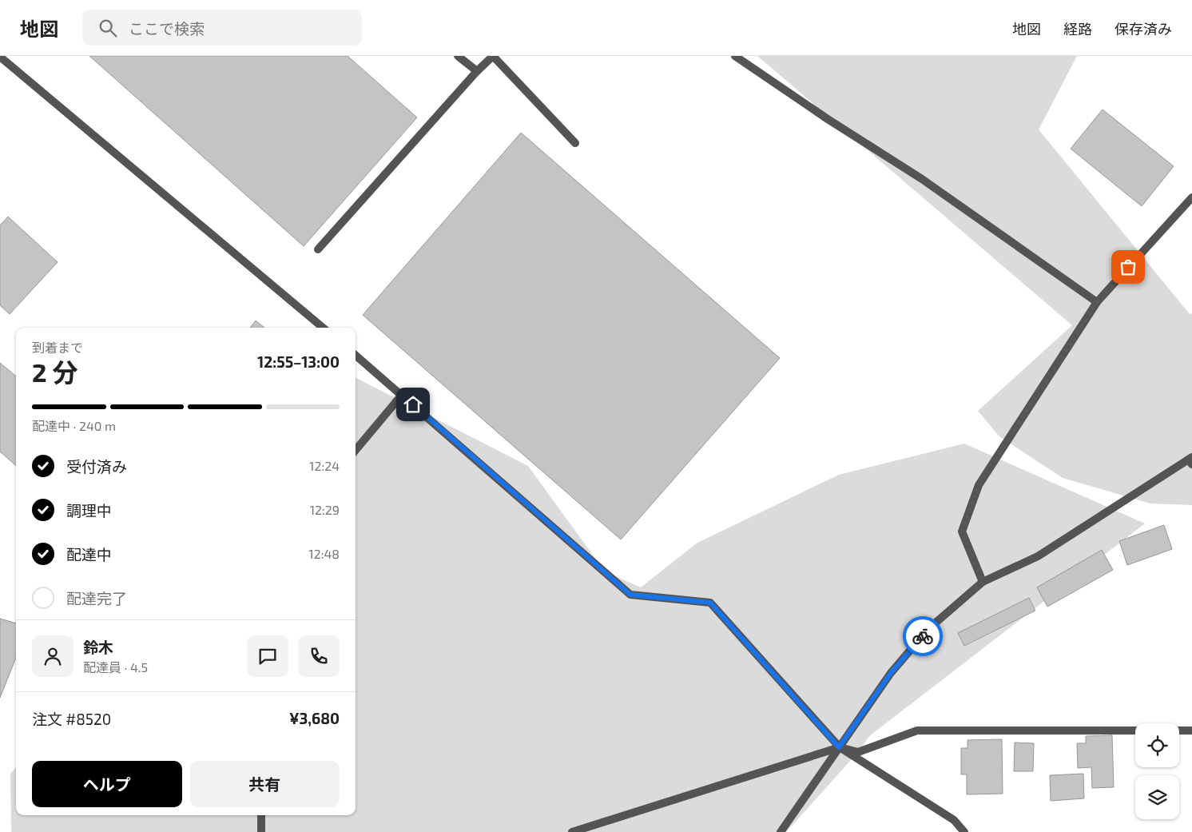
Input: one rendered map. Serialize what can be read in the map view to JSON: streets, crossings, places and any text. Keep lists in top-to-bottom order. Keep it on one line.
{"page":{"header":"地図","search":"ここで検索","nav":["地図","経路","保存済み"],"heading":["2 分","到着まで","12:55–13:00"],"panel":["鈴木","配達員 · 4.5","注文 #8520","¥3,680"],"bar":"配達中 · 240 m","list":[["受付済み","12:24"],["調理中","12:29"],["配達中","12:48"],"配達完了"],"buttons":["ヘルプ","共有"]}}
